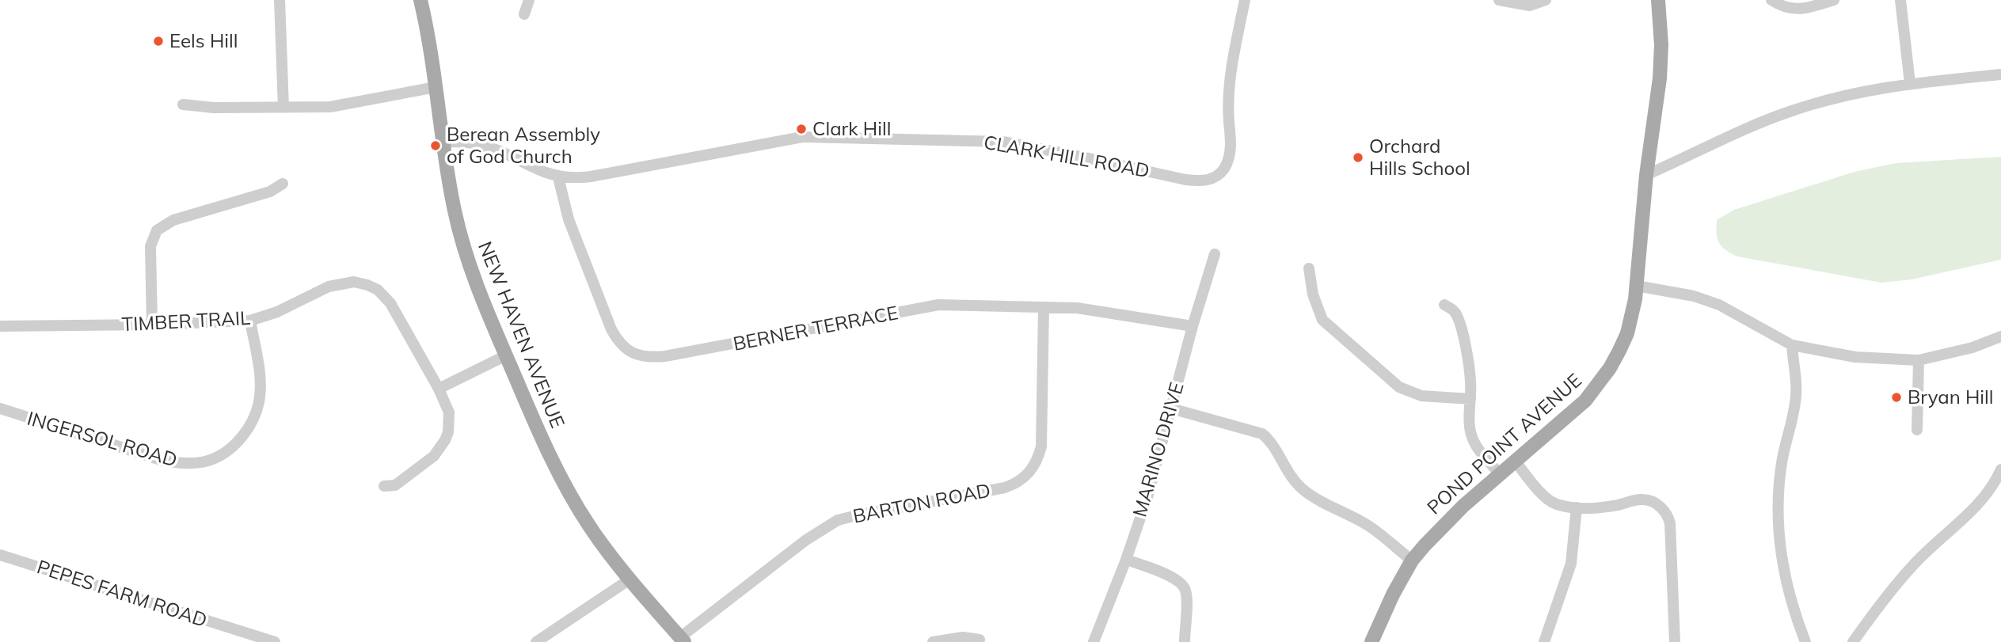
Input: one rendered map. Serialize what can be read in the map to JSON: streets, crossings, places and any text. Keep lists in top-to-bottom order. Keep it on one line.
{"streets":{"main road":["NEW HAVEN AVENUE","POND POINT AVENUE"],"street":["CLARK HILL ROAD","TIMBER TRAIL","BERNER TERRACE","INGERSOL ROAD","MARINO DRIVE","BARTON ROAD","PEPES FARM ROAD"]},"crossings":[["CLARK HILL ROAD","BERNER TERRACE"],["CLARK HILL ROAD","NEW HAVEN AVENUE"],["TIMBER TRAIL","INGERSOL ROAD"],["BERNER TERRACE","MARINO DRIVE"],["BERNER TERRACE","BARTON ROAD"],["NEW HAVEN AVENUE","BARTON ROAD"]],"places":["Eels Hill","Clark Hill","Berean Assembly of God Church","Orchard Hills School","Bryan Hill"]}
